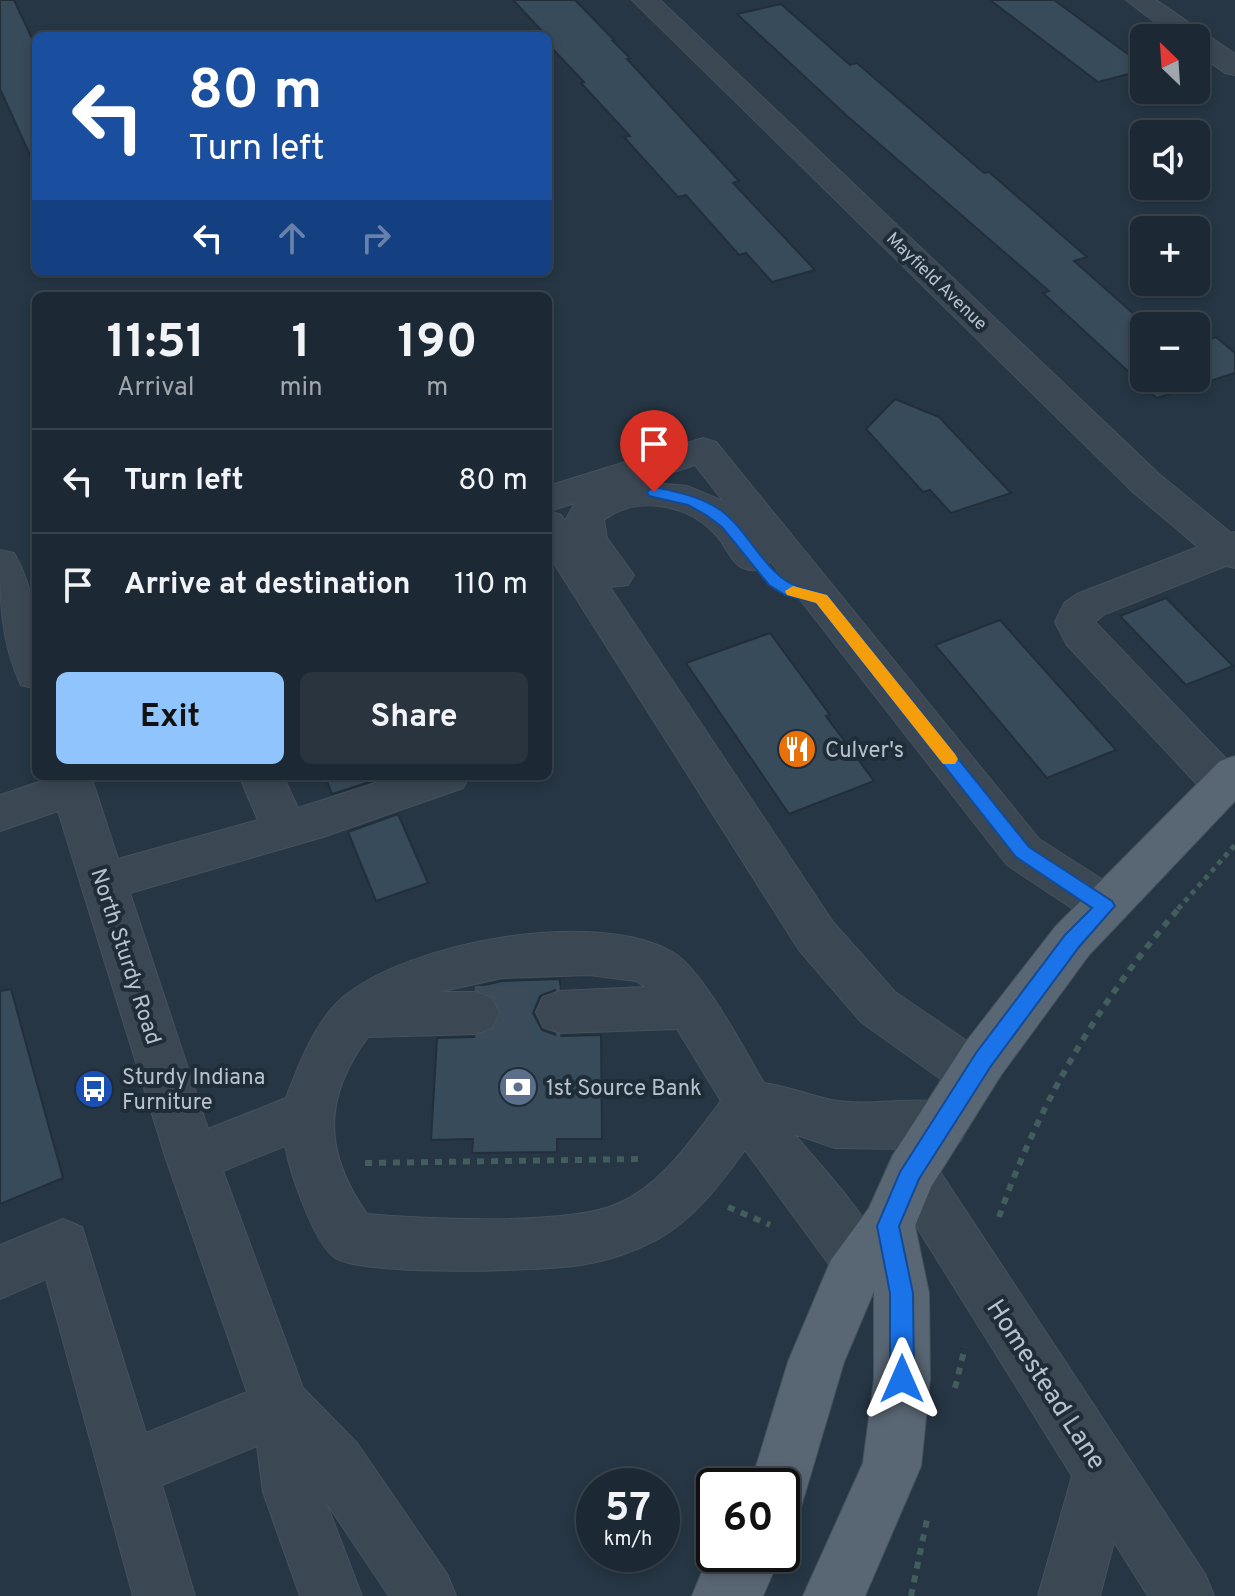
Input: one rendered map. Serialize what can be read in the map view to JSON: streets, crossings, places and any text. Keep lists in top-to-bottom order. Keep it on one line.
{"streets":{"street":["Mayfield Avenue","North Sturdy Road","Homestead Lane"]},"places":{"restaurant":["Culver's"],"bank":["1st Source Bank"],"bus stop":["Sturdy Indiana Furniture"]},"north":"top left","page":{"map_buttons":["+","−"],"turn":["80 m","Turn left"],"eta":["11:51","Arrival","1","min","190","m"],"list":[{"name":"Turn left","value":"80 m"},{"name":"Arrive at destination","value":"110 m"}],"buttons":["Exit","Share"],"speed":"57 km/h","limit":"60"}}
